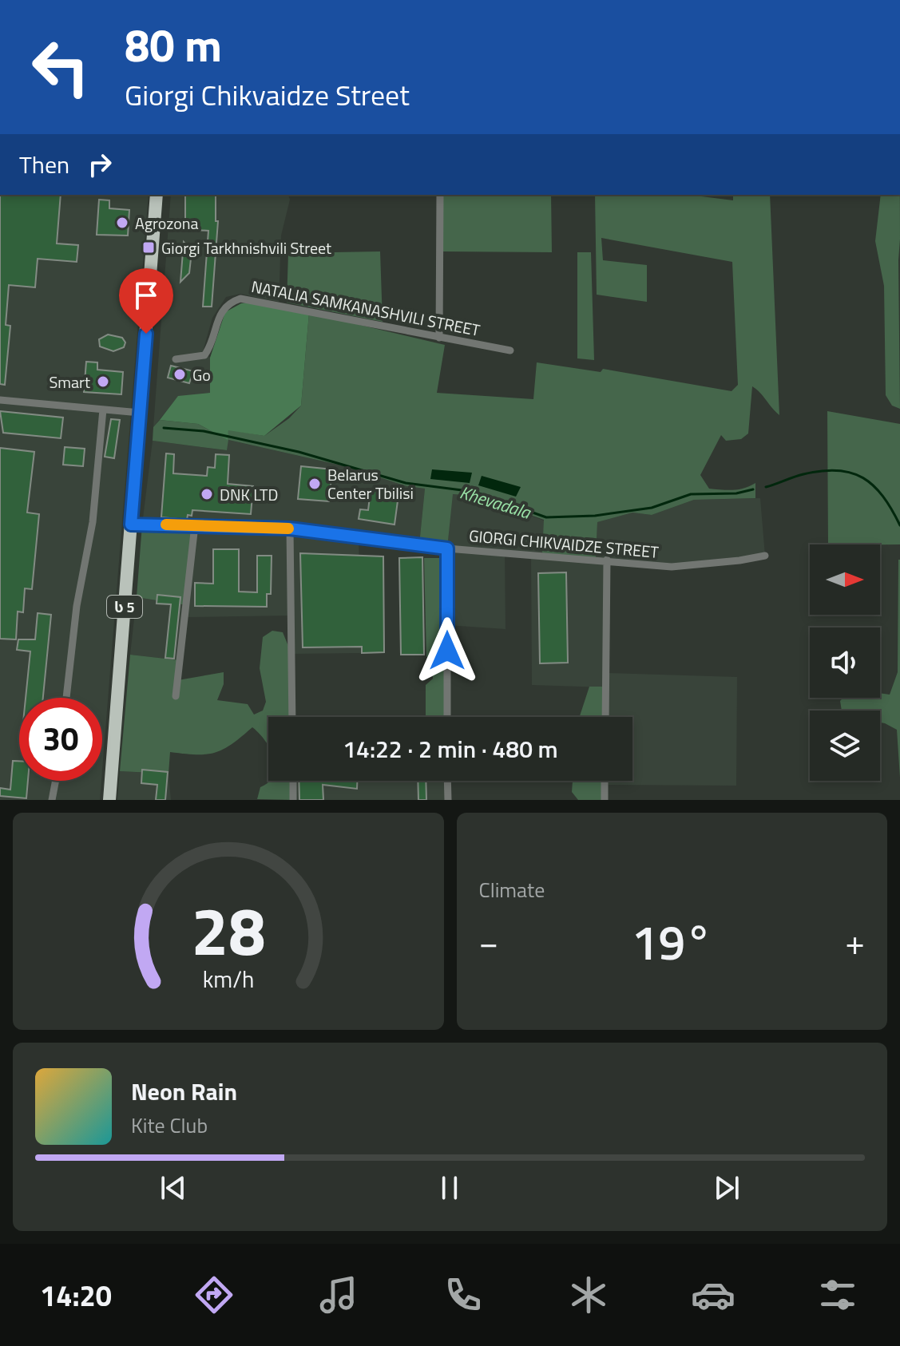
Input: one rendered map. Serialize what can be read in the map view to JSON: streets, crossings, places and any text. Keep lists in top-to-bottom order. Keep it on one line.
{"streets":{"highway":["ს 5"],"street":["NATALIA SAMKANASHVILI STREET","GIORGI CHIKVAIDZE STREET"]},"crossings":[["GIORGI CHIKVAIDZE STREET","ს 5"]],"water":["Khevadala"],"places":{"other":["Agrozona","Go","Smart","Belarus Center Tbilisi","DNK LTD"],"transit":["Giorgi Tarkhnishvili Street"]},"north":"right","page":{"turn":["80 m","Giorgi Chikvaidze Street"],"then":"Then","limit":"30","trip":"14:22 · 2 min · 480 m","tile":"Climate","heat":["−","19°","+"],"song":["Neon Rain","Kite Club"],"tabs":"14:20","gauge":["28","km/h"]}}
